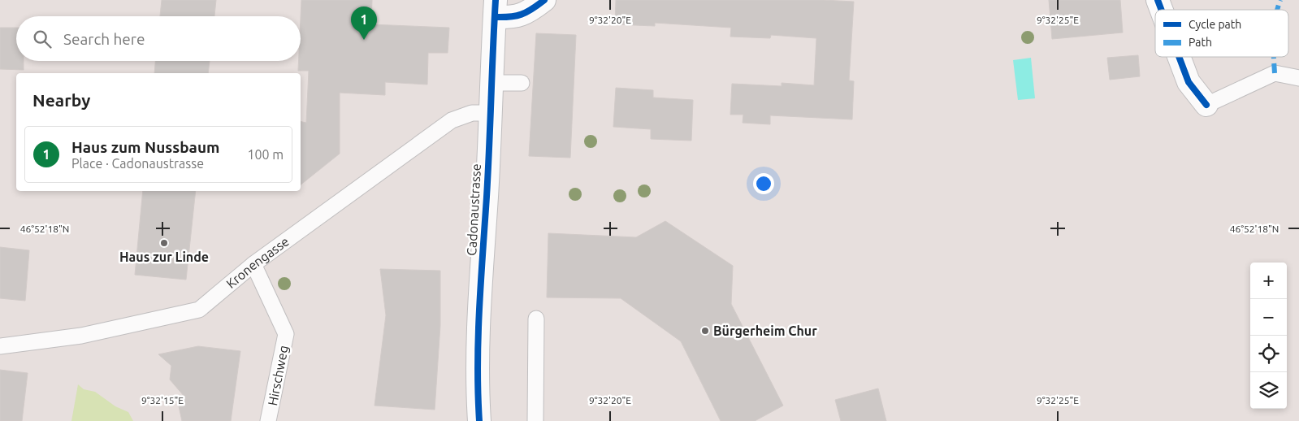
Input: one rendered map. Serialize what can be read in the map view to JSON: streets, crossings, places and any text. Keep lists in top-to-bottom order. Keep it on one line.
{"streets":{"street":["Cadonaustrasse"],"lane":["Kronengasse","Hirschweg"]},"crossings":[["Cadonaustrasse","Kronengasse"],["Kronengasse","Hirschweg"]],"places":["Haus zur Linde","Bürgerheim Chur"],"legend":["Cycle path","Path"],"page":{"pins":"1","search":"Search here","heading":"Nearby","list":[{"mark":"1","name":"Haus zum Nussbaum","note":"Place · Cadonaustrasse","value":"100 m"}],"map_buttons":["+","−"]},"coordinates":["9°32'20\"E","9°32'25\"E","46°52'18\"N","9°32'15\"E"]}
